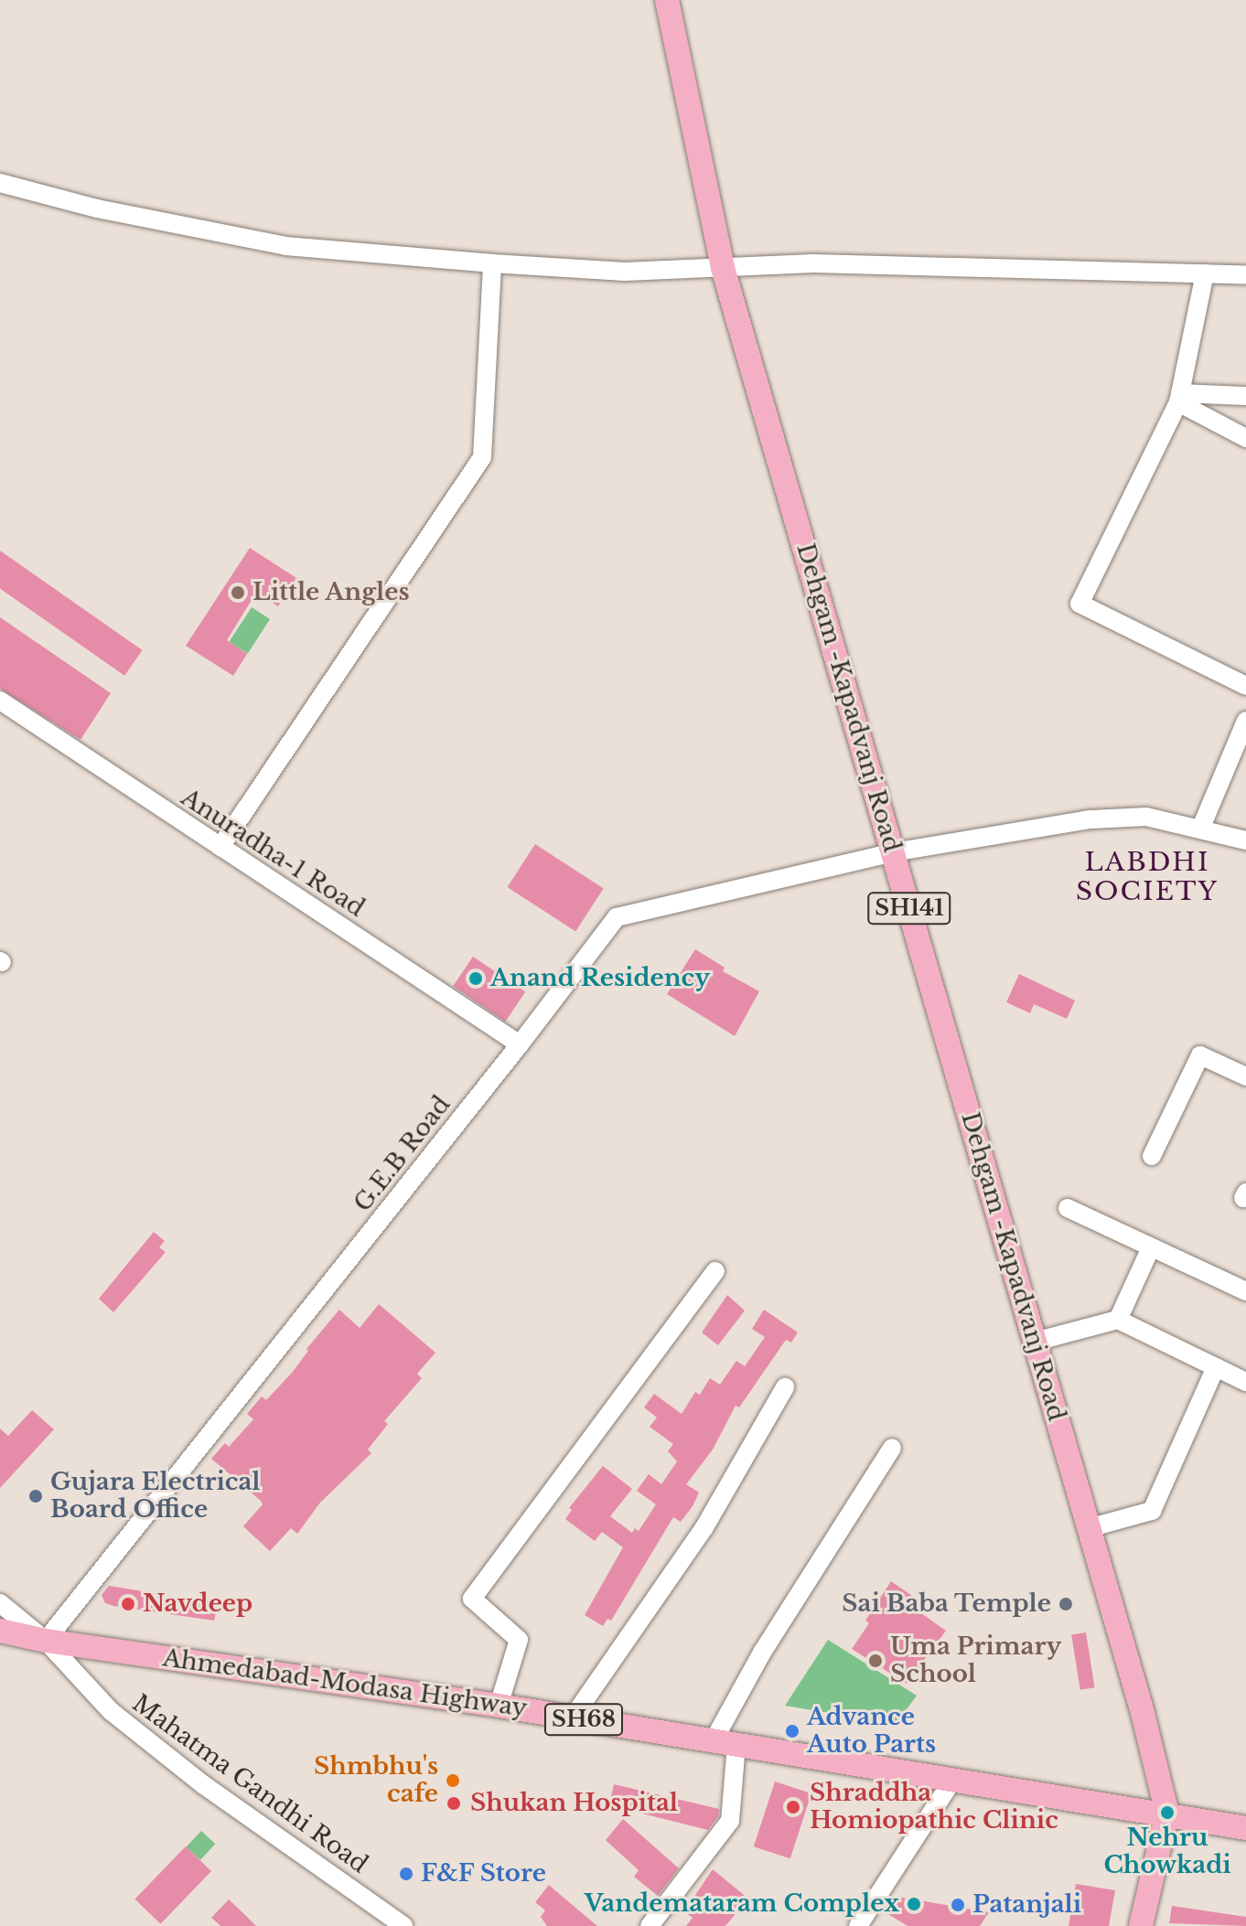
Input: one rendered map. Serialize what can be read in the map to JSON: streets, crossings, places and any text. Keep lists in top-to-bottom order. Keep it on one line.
{"streets":{"main road":["Dehgam -Kapadvanj Road","SH141","Ahmedabad-Modasa Highway","SH68"],"street":["Anuradha-1 Road","G.E.B Road","Mahatma Gandhi Road"]},"crossings":[["Dehgam -Kapadvanj Road","G.E.B Road"],["Dehgam -Kapadvanj Road","Ahmedabad-Modasa Highway"],["Dehgam -Kapadvanj Road","SH68"],["Anuradha-1 Road","G.E.B Road"],["G.E.B Road","Ahmedabad-Modasa Highway"],["G.E.B Road","Mahatma Gandhi Road"],["Ahmedabad-Modasa Highway","SH68"],["Ahmedabad-Modasa Highway","Mahatma Gandhi Road"]],"districts":["LABDHI SOCIETY"],"places":["Little Angles","Anand Residency","Gujara Electrical Board Office","Navdeep","Sai Baba Temple","Uma Primary School","Advance Auto Parts","Shmbhu's cafe","Shukan Hospital","Shraddha Homiopathic Clinic","Nehru Chowkadi","F&F Store","Vandemataram Complex","Patanjali"]}
